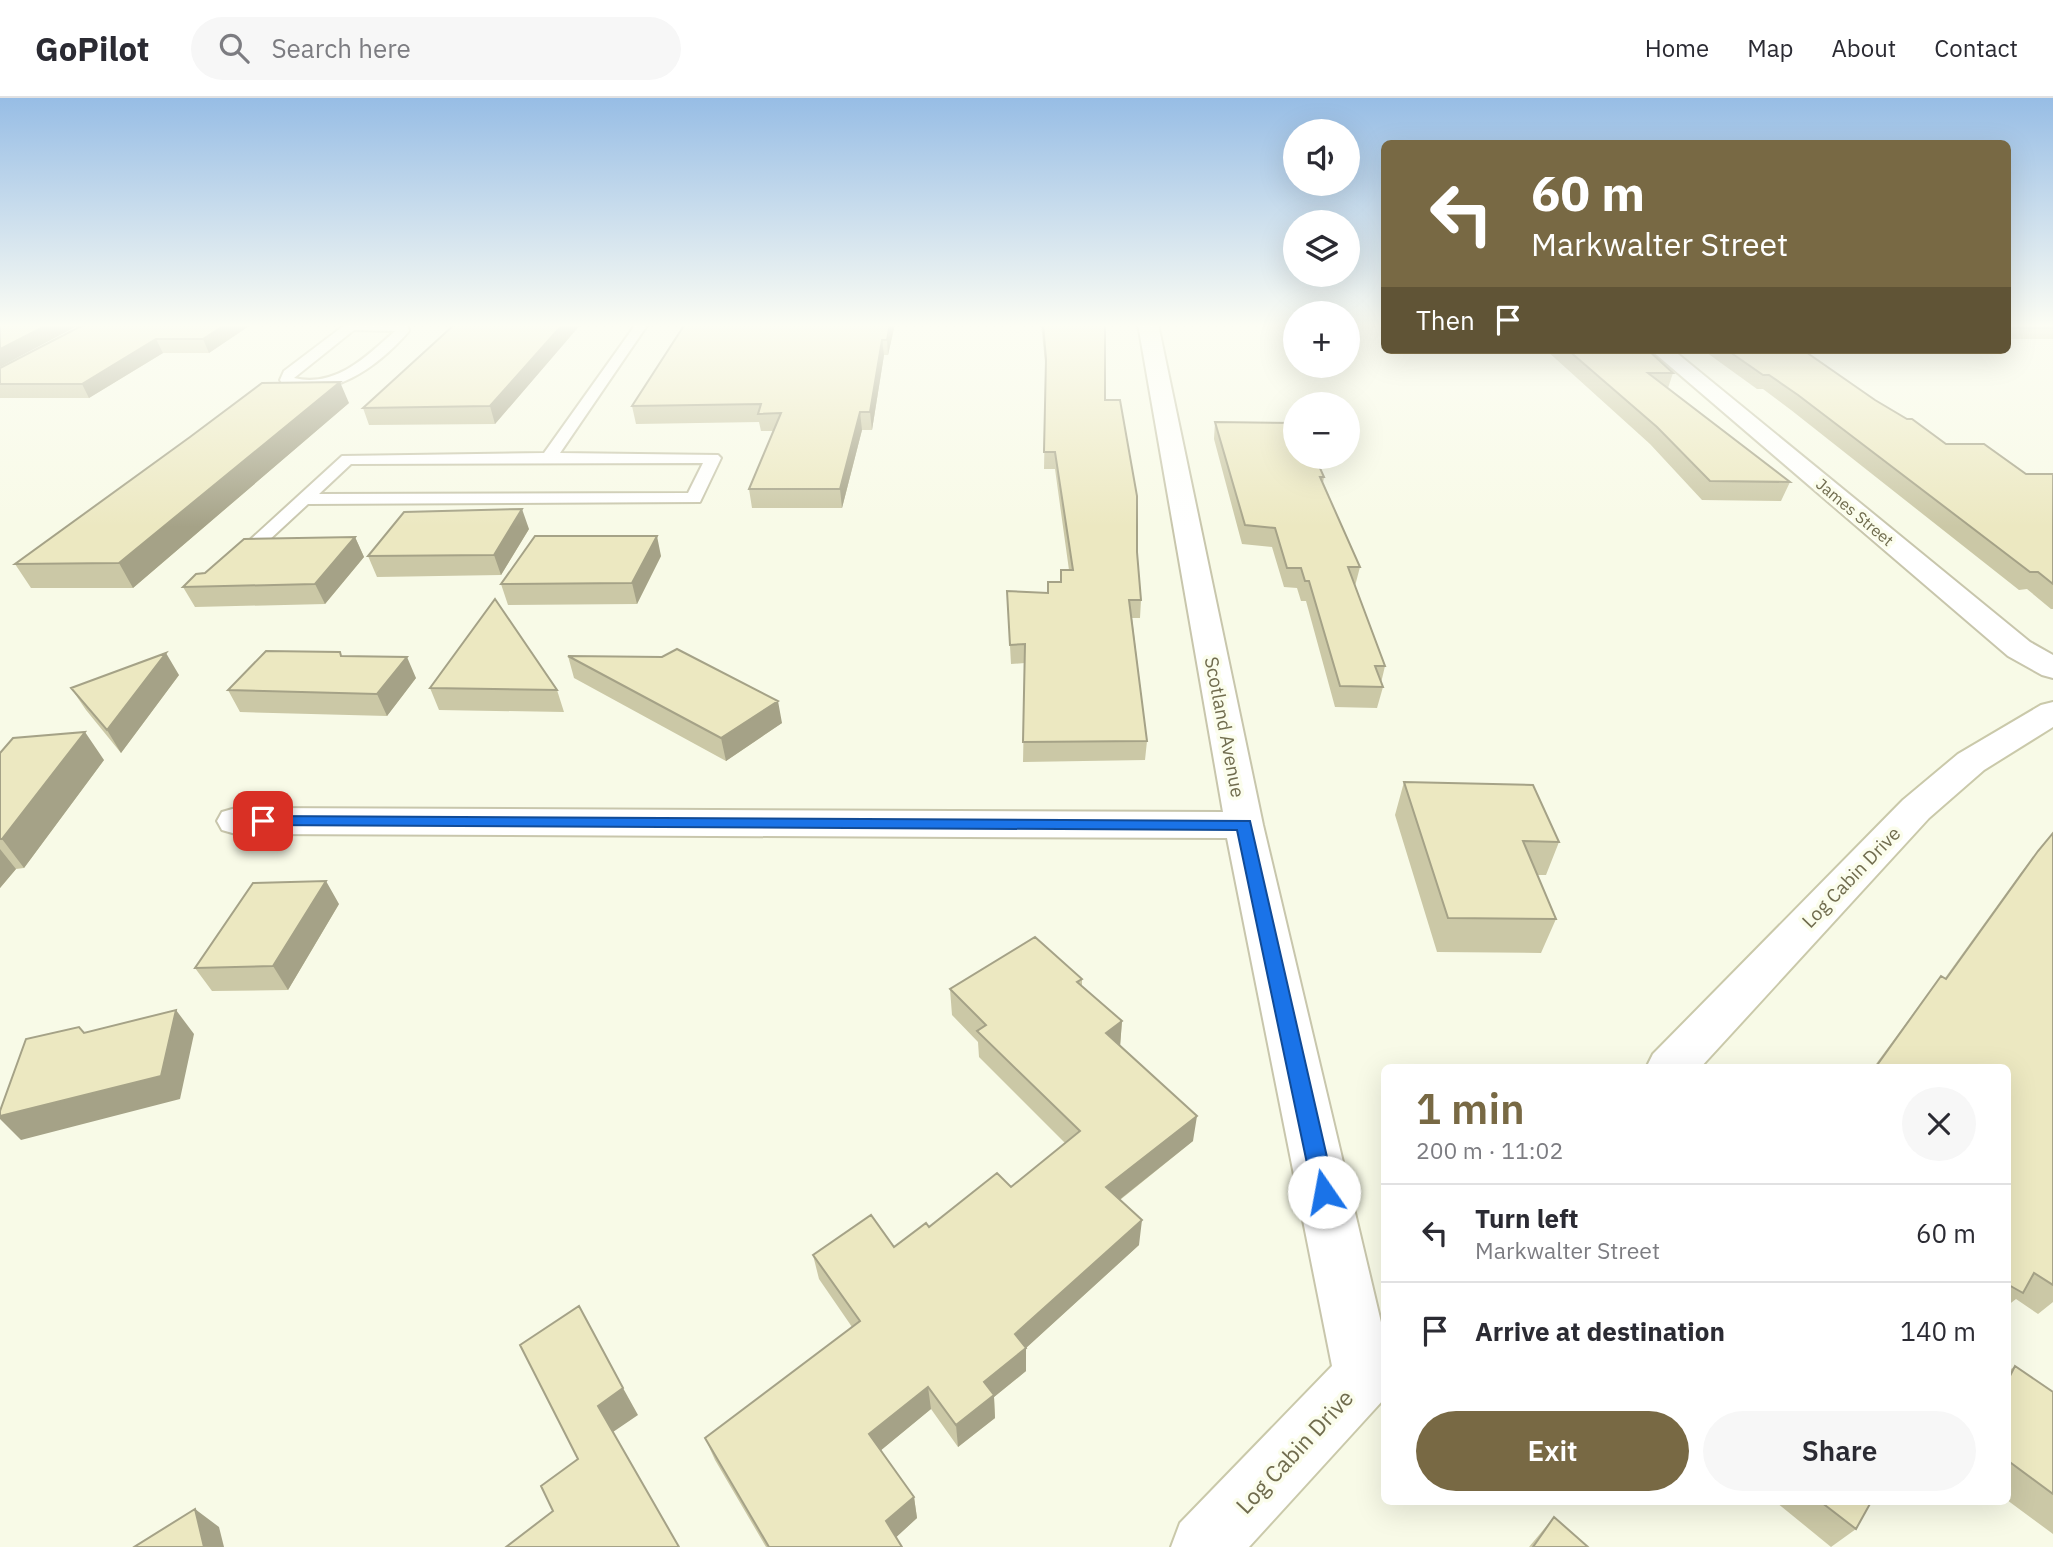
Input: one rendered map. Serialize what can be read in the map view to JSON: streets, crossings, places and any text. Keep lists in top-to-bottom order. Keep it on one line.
{"streets":{"street":["James Street","Scotland Avenue","Log Cabin Drive"]},"crossings":[["Scotland Avenue","Log Cabin Drive"]],"page":{"header":"GoPilot","search":"Search here","nav":["Home","Map","About","Contact"],"map_buttons":["+","−"],"turn":["60 m","Markwalter Street"],"then":"Then","heading":["1 min","200 m · 11:02"],"list":[{"name":"Turn left","note":"Markwalter Street","value":"60 m"},{"name":"Arrive at destination","value":"140 m"}],"buttons":["Exit","Share"]}}
